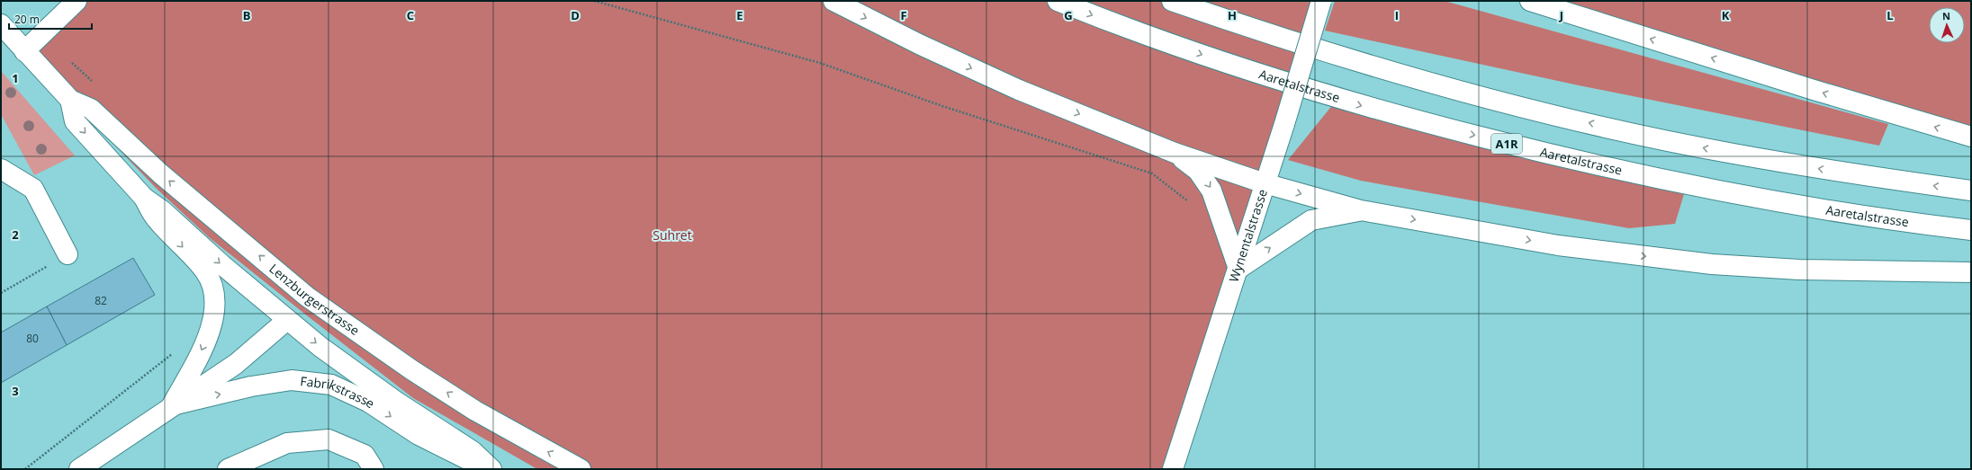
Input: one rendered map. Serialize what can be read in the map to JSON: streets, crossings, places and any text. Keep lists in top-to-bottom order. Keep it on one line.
{"streets":{"main road":["Aaretalstrasse","A1R","Wynentalstrasse","Lenzburgerstrasse","Fabrikstrasse"]},"crossings":[["Lenzburgerstrasse","Fabrikstrasse"]],"parks":["Suhret"],"house_numbers":["82","80"],"scale_bar":"20 m","north":"top","grid":{"columns":["B","C","D","E","F","G","H","I","J","K","L"],"rows":["1","2","3"]}}
